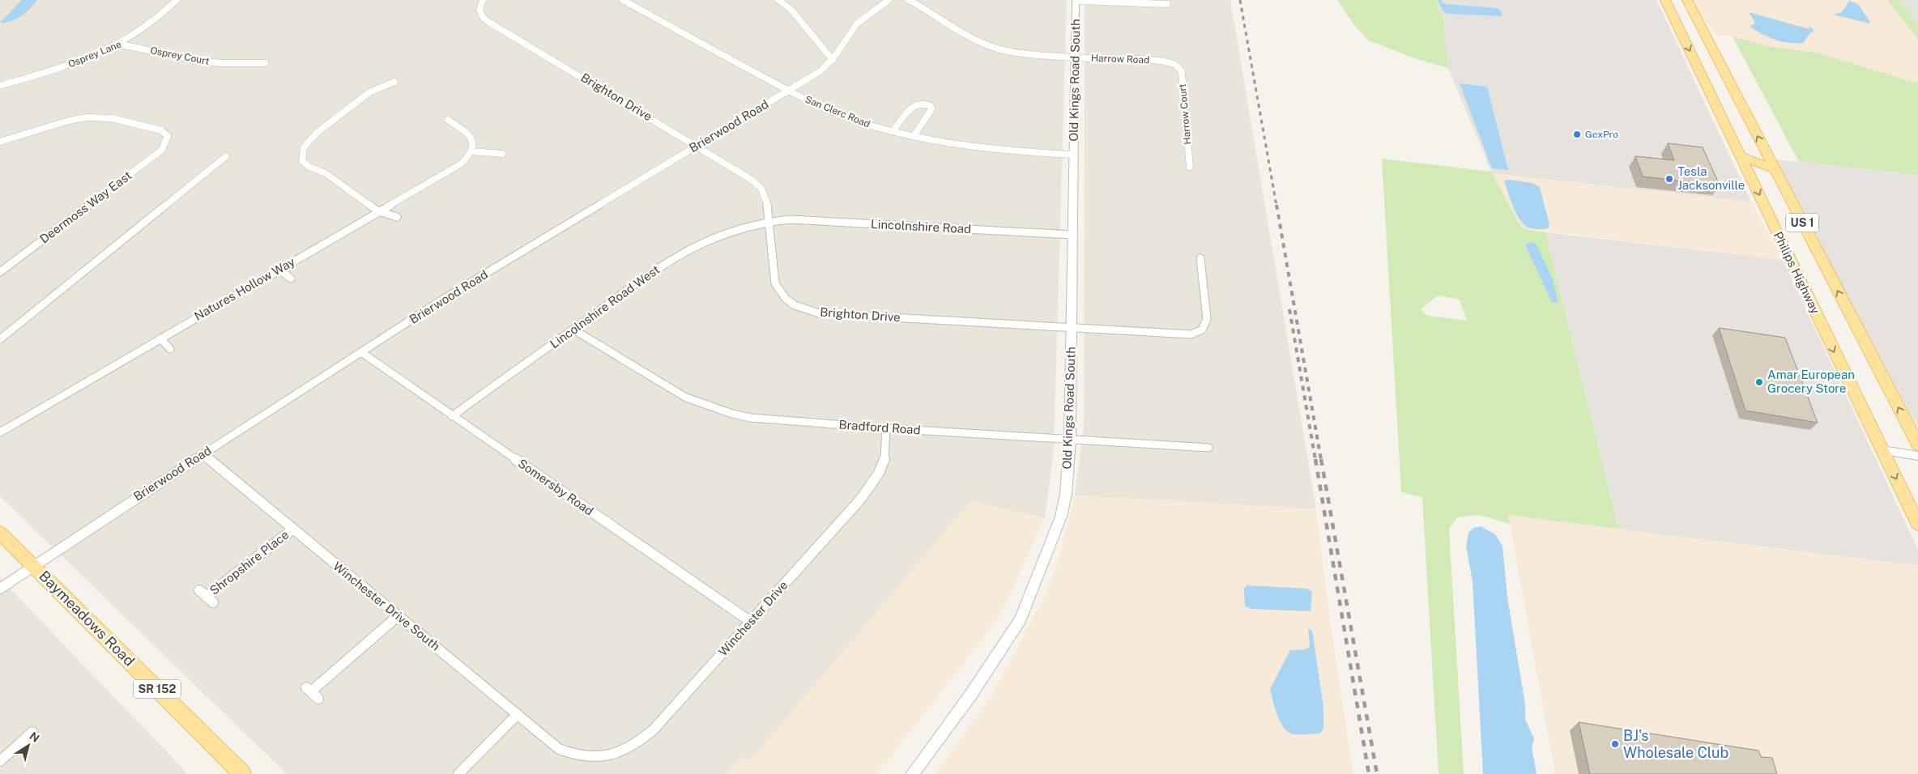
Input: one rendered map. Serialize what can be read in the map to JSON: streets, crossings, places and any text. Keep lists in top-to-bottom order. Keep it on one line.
{"streets":{"main road":["US 1","Philips Highway","Baymeadows Road","SR 152"],"street":["Osprey Lane","Osprey Court","Harrow Road","Old Kings Road South","Brighton Drive","San Clerc Road","Harrow Court","Brierwood Road","Deermoss Way East","Lincolnshire Road","Natures Hollow Way","Lincolnshire Road West","Bradford Road","Somersby Road","Shropshire Place","Winchester Drive South","Winchester Drive"]},"crossings":[["Osprey Lane","Osprey Court"],["Harrow Road","Old Kings Road South"],["Harrow Road","Harrow Court"],["Old Kings Road South","Brighton Drive"],["Old Kings Road South","San Clerc Road"],["Old Kings Road South","Lincolnshire Road"],["Old Kings Road South","Bradford Road"],["Brighton Drive","Brierwood Road"],["Brighton Drive","Lincolnshire Road"],["Brighton Drive","Lincolnshire Road West"],["San Clerc Road","Brierwood Road"],["Brierwood Road","Somersby Road"],["Brierwood Road","Winchester Drive South"],["Brierwood Road","Baymeadows Road"],["Lincolnshire Road","Lincolnshire Road West"],["Lincolnshire Road West","Bradford Road"],["Lincolnshire Road West","Somersby Road"],["Bradford Road","Winchester Drive"],["Somersby Road","Winchester Drive"],["Shropshire Place","Winchester Drive South"],["Winchester Drive South","Winchester Drive"]],"places":["GexPro","Tesla Jacksonville","Amar European Grocery Store","BJ's Wholesale Club"],"north":"top right"}
